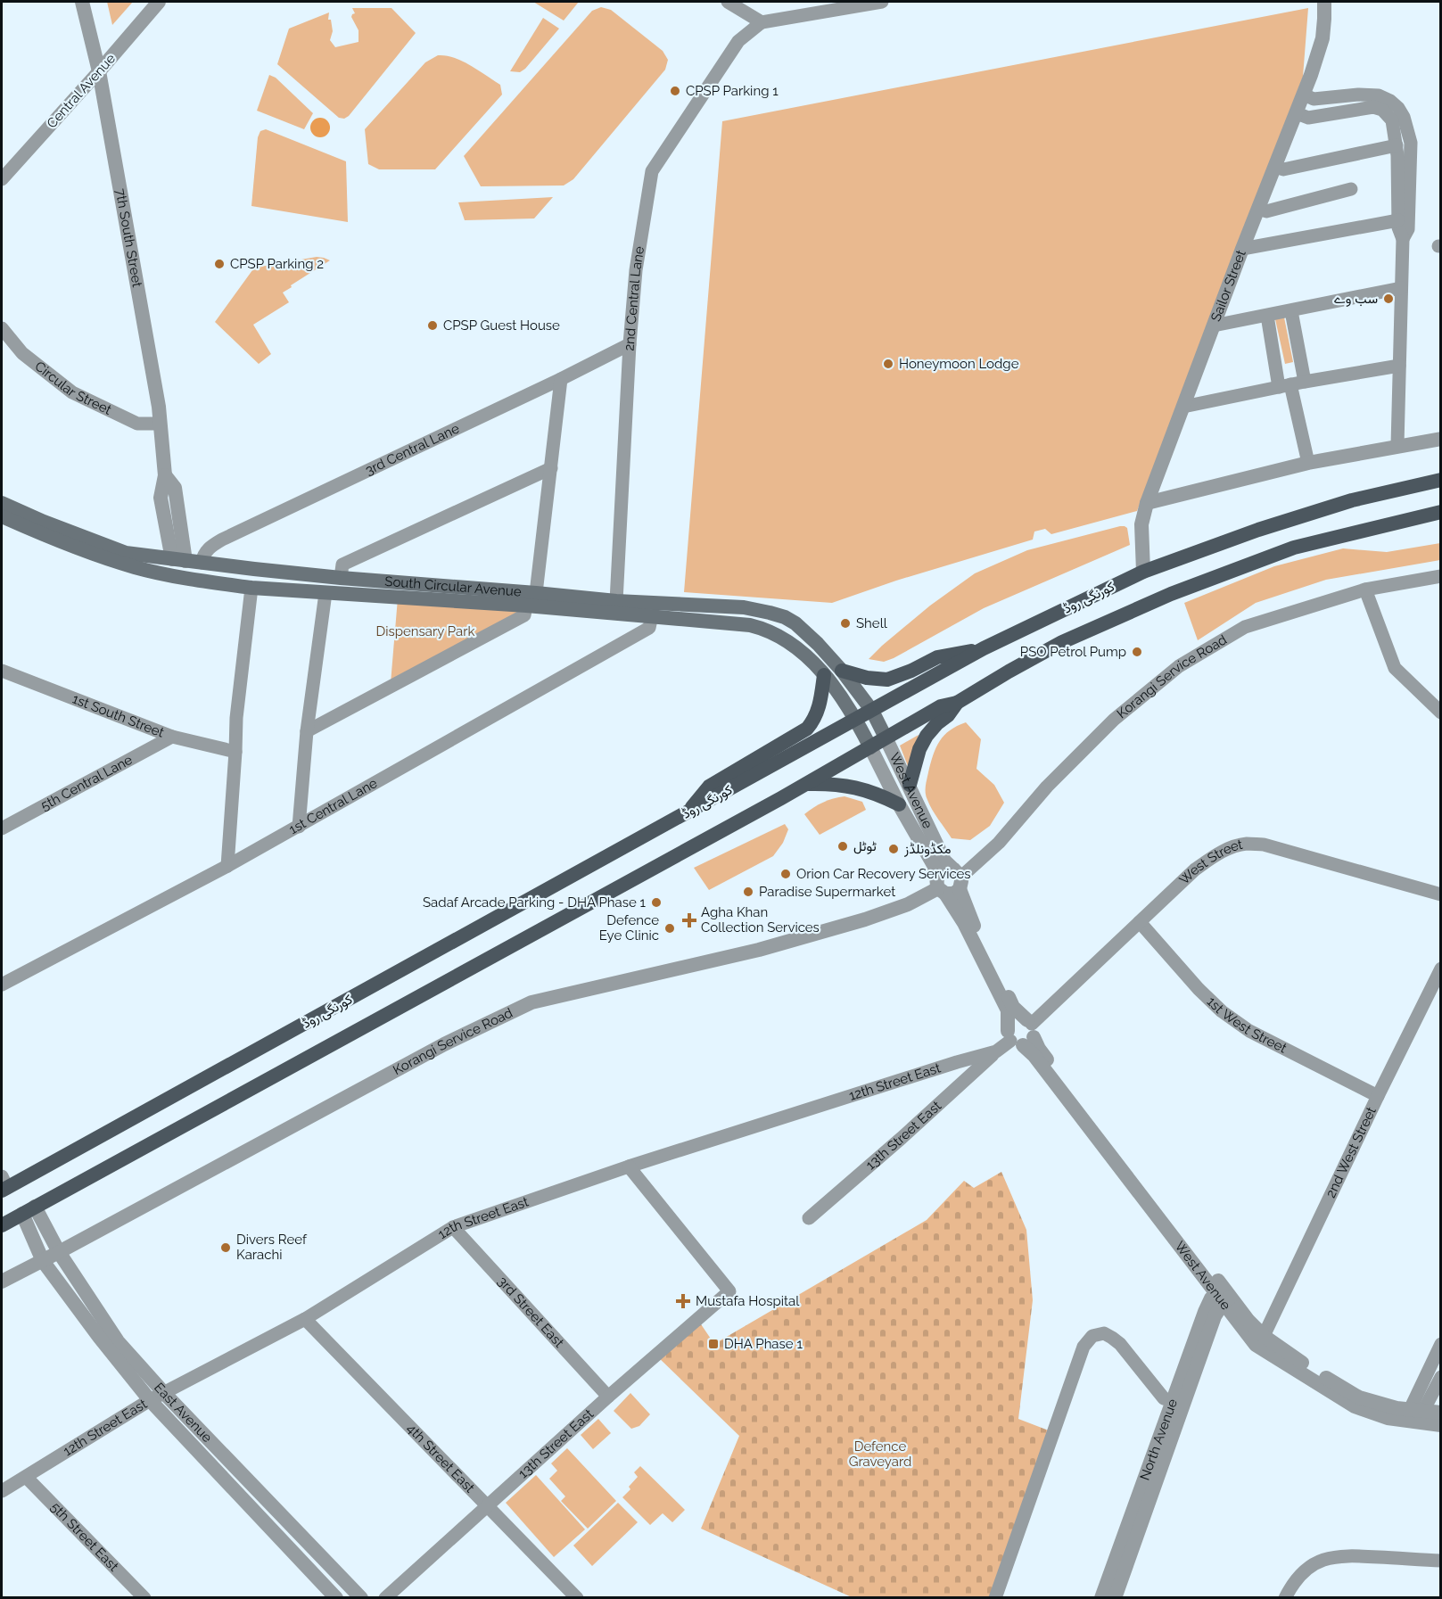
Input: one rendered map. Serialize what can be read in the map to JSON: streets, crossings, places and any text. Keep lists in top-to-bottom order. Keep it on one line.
{"streets":{"main road":["South Circular Avenue","کورنگی روڈ"],"street":["Central Avenue","7th South Street","Sailor Street","2nd Central Lane","Circular Street","3rd Central Lane","Korangi Service Road","1st South Street","5th Central Lane","West Avenue","1st Central Lane","West Street","1st West Street","12th Street East","13th Street East","2nd West Street","3rd Street East","East Avenue","North Avenue","4th Street East","5th Street East"]},"crossings":[["Central Avenue","7th South Street"],["7th South Street","Circular Street"],["7th South Street","South Circular Avenue"],["Sailor Street","کورنگی روڈ"],["2nd Central Lane","3rd Central Lane"],["2nd Central Lane","South Circular Avenue"],["3rd Central Lane","South Circular Avenue"],["South Circular Avenue","کورنگی روڈ"],["South Circular Avenue","West Avenue"],["South Circular Avenue","1st Central Lane"],["Korangi Service Road","West Avenue"],["Korangi Service Road","East Avenue"],["1st South Street","5th Central Lane"],["West Avenue","West Street"],["West Avenue","12th Street East"],["West Avenue","2nd West Street"],["West Avenue","North Avenue"],["West Street","1st West Street"],["West Street","12th Street East"],["1st West Street","2nd West Street"],["12th Street East","13th Street East"],["12th Street East","3rd Street East"],["12th Street East","East Avenue"],["12th Street East","4th Street East"],["12th Street East","5th Street East"],["13th Street East","3rd Street East"],["13th Street East","4th Street East"]],"parks":["Dispensary Park","Defence Graveyard"],"places":{"other":["CPSP Parking 1","CPSP Parking 2","سب وے","CPSP Guest House","Honeymoon Lodge","Shell","PSO Petrol Pump","ٹوٹل","مکڈونلڈز","Orion Car Recovery Services","Paradise Supermarket","Sadaf Arcade Parking - DHA Phase 1","Defence Eye Clinic","Divers Reef Karachi"],"health":["Agha Khan Collection Services","Mustafa Hospital"],"transit":["DHA Phase 1"]}}
